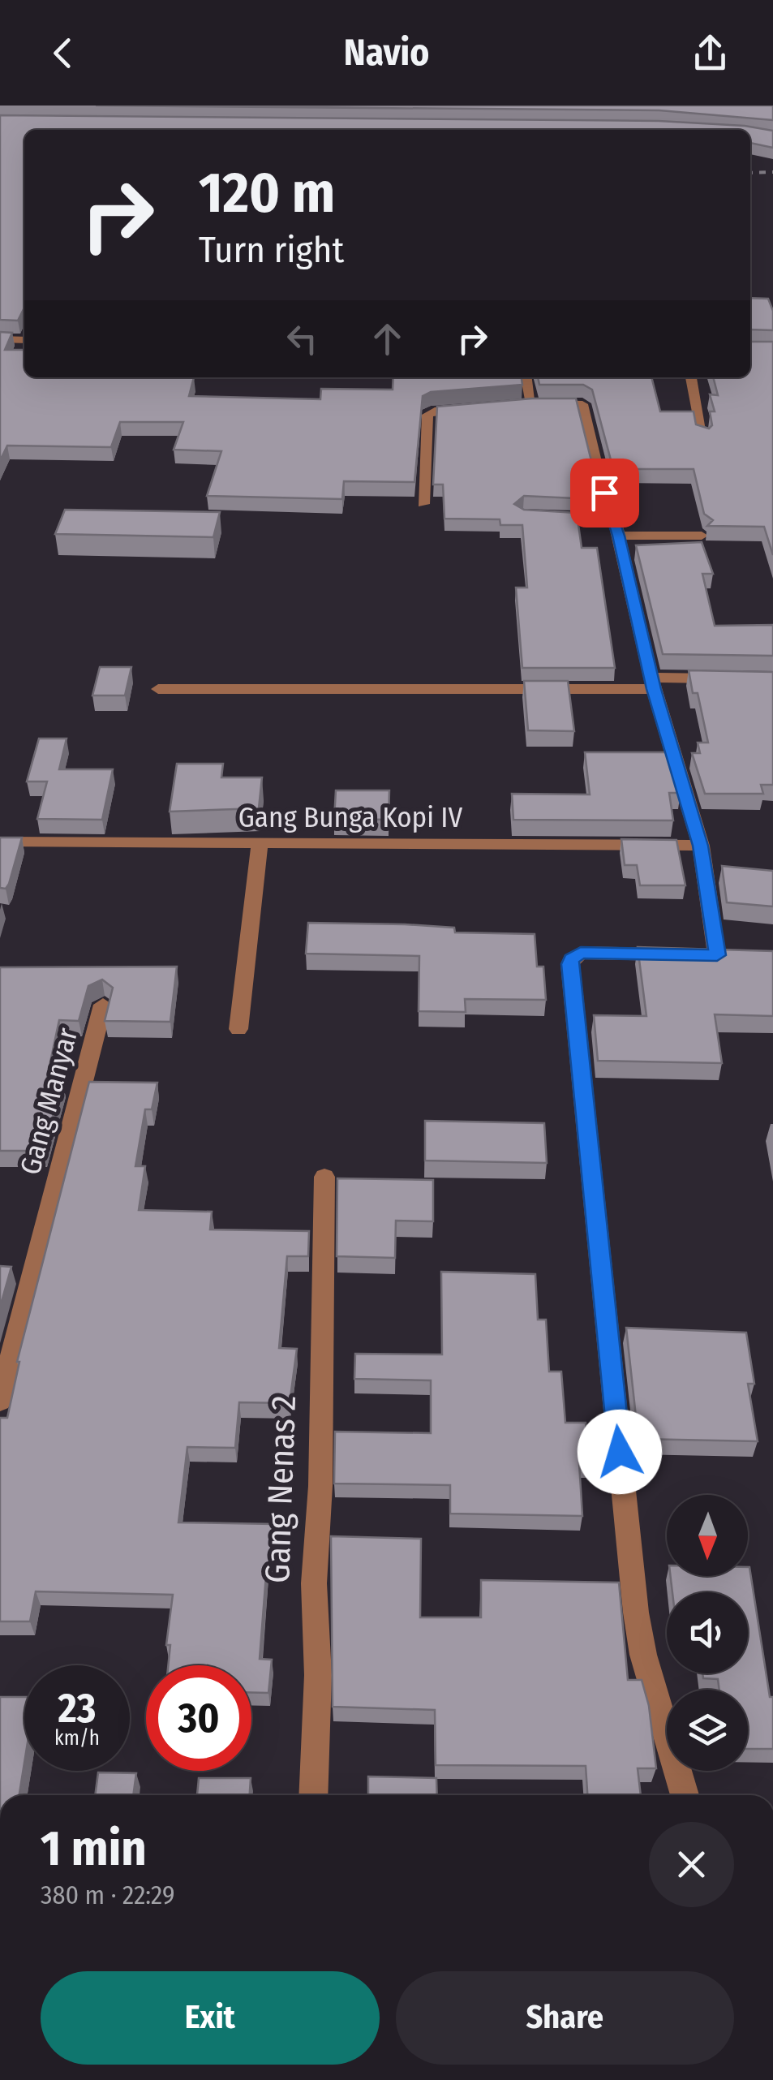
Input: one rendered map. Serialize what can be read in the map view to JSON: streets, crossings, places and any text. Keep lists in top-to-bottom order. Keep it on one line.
{"streets":{"street":["Gang Bunga Kopi IV","Gang Manyar","Gang Nenas 2"]},"north":"bottom","page":{"header":"Navio","turn":["120 m","Turn right"],"speed":"23 km/h","limit":"30","heading":["1 min","380 m · 22:29"],"buttons":["Exit","Share"]}}
